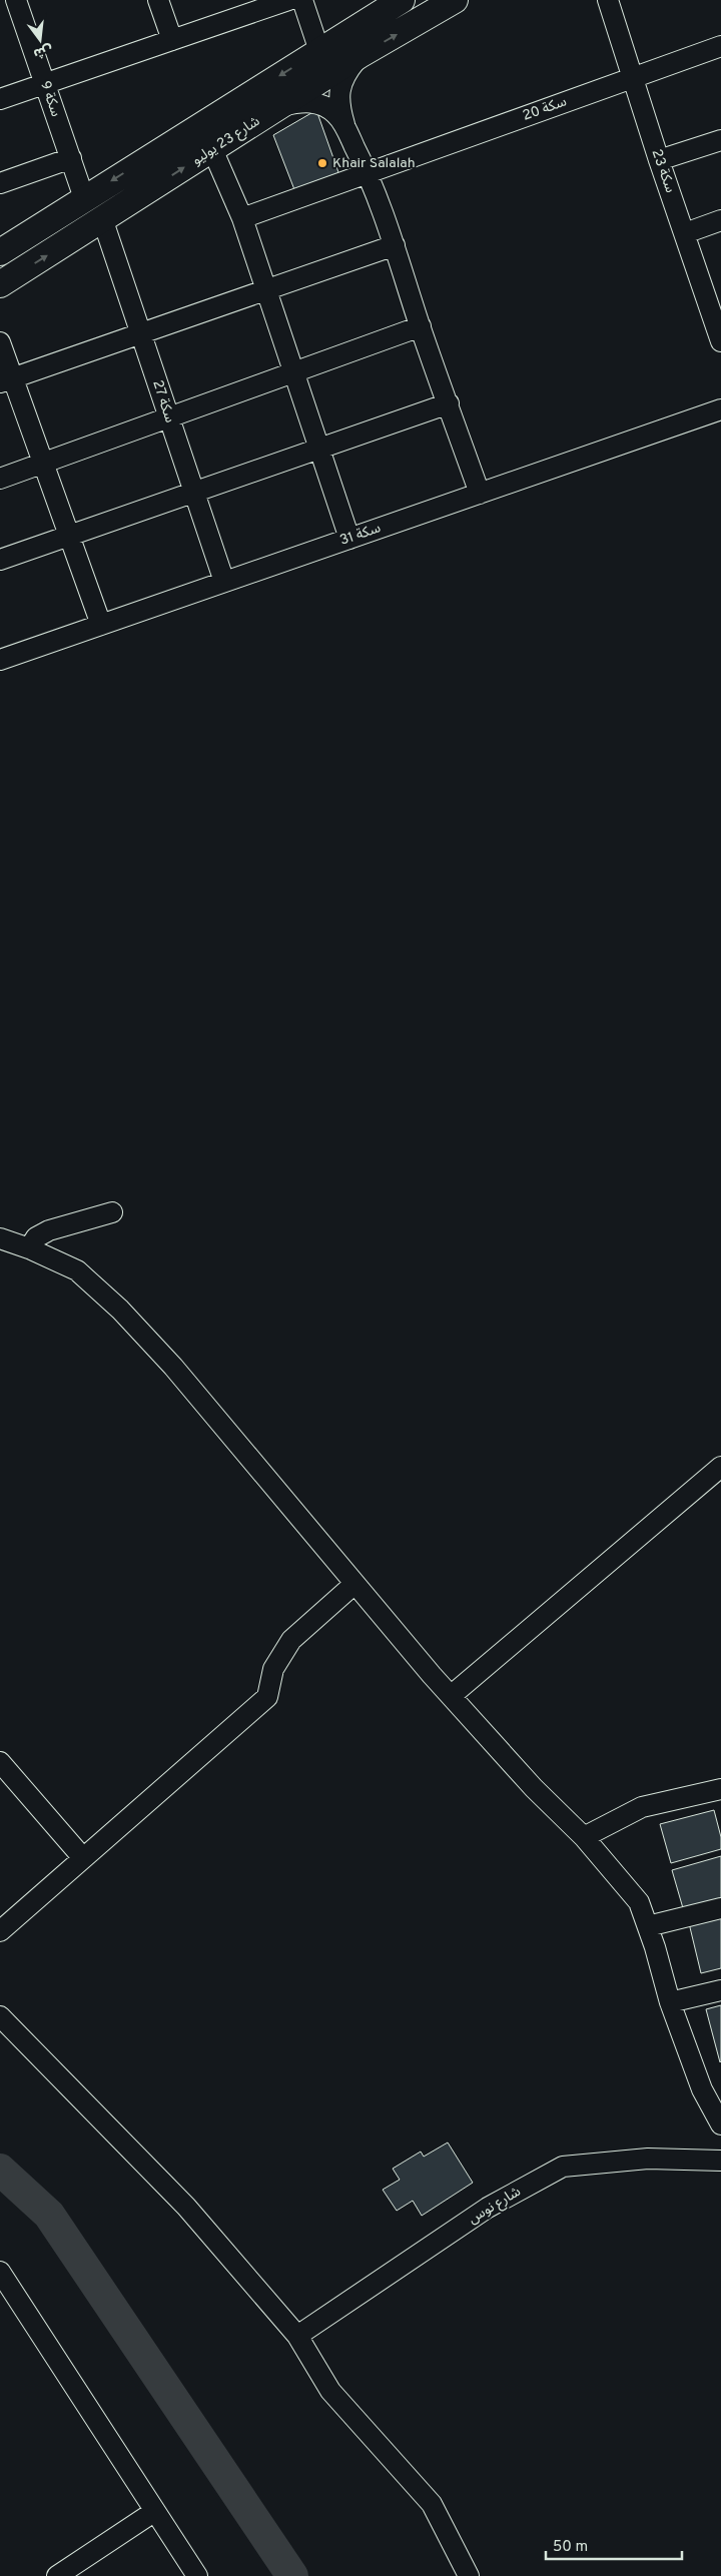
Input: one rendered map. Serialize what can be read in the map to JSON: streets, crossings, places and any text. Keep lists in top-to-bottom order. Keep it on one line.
{"streets":{"main road":["شارع 23 يوليو"],"street":["سكة 9","سكة 20","سكة 23","سكة 27","سكة 31","شارع نوس"]},"crossings":[["سكة 9","شارع 23 يوليو"],["سكة 20","سكة 23"],["شارع 23 يوليو","سكة 27"],["سكة 27","سكة 31"]],"places":["Khair Salalah"],"scale_bar":"50 m","north":"bottom"}
